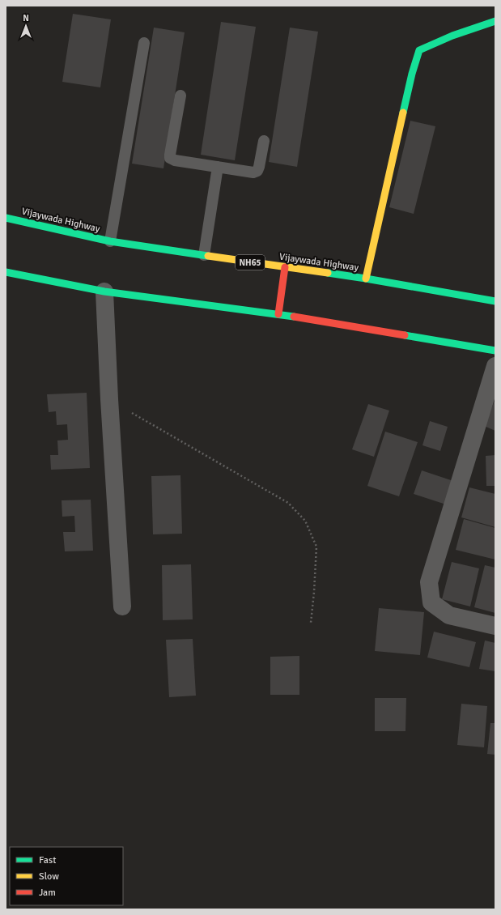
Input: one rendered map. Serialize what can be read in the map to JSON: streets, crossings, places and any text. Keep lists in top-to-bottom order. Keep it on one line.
{"streets":{"main road":["Vijaywada Highway","NH65"]},"legend":["Fast","Slow","Jam"],"north":"top"}
